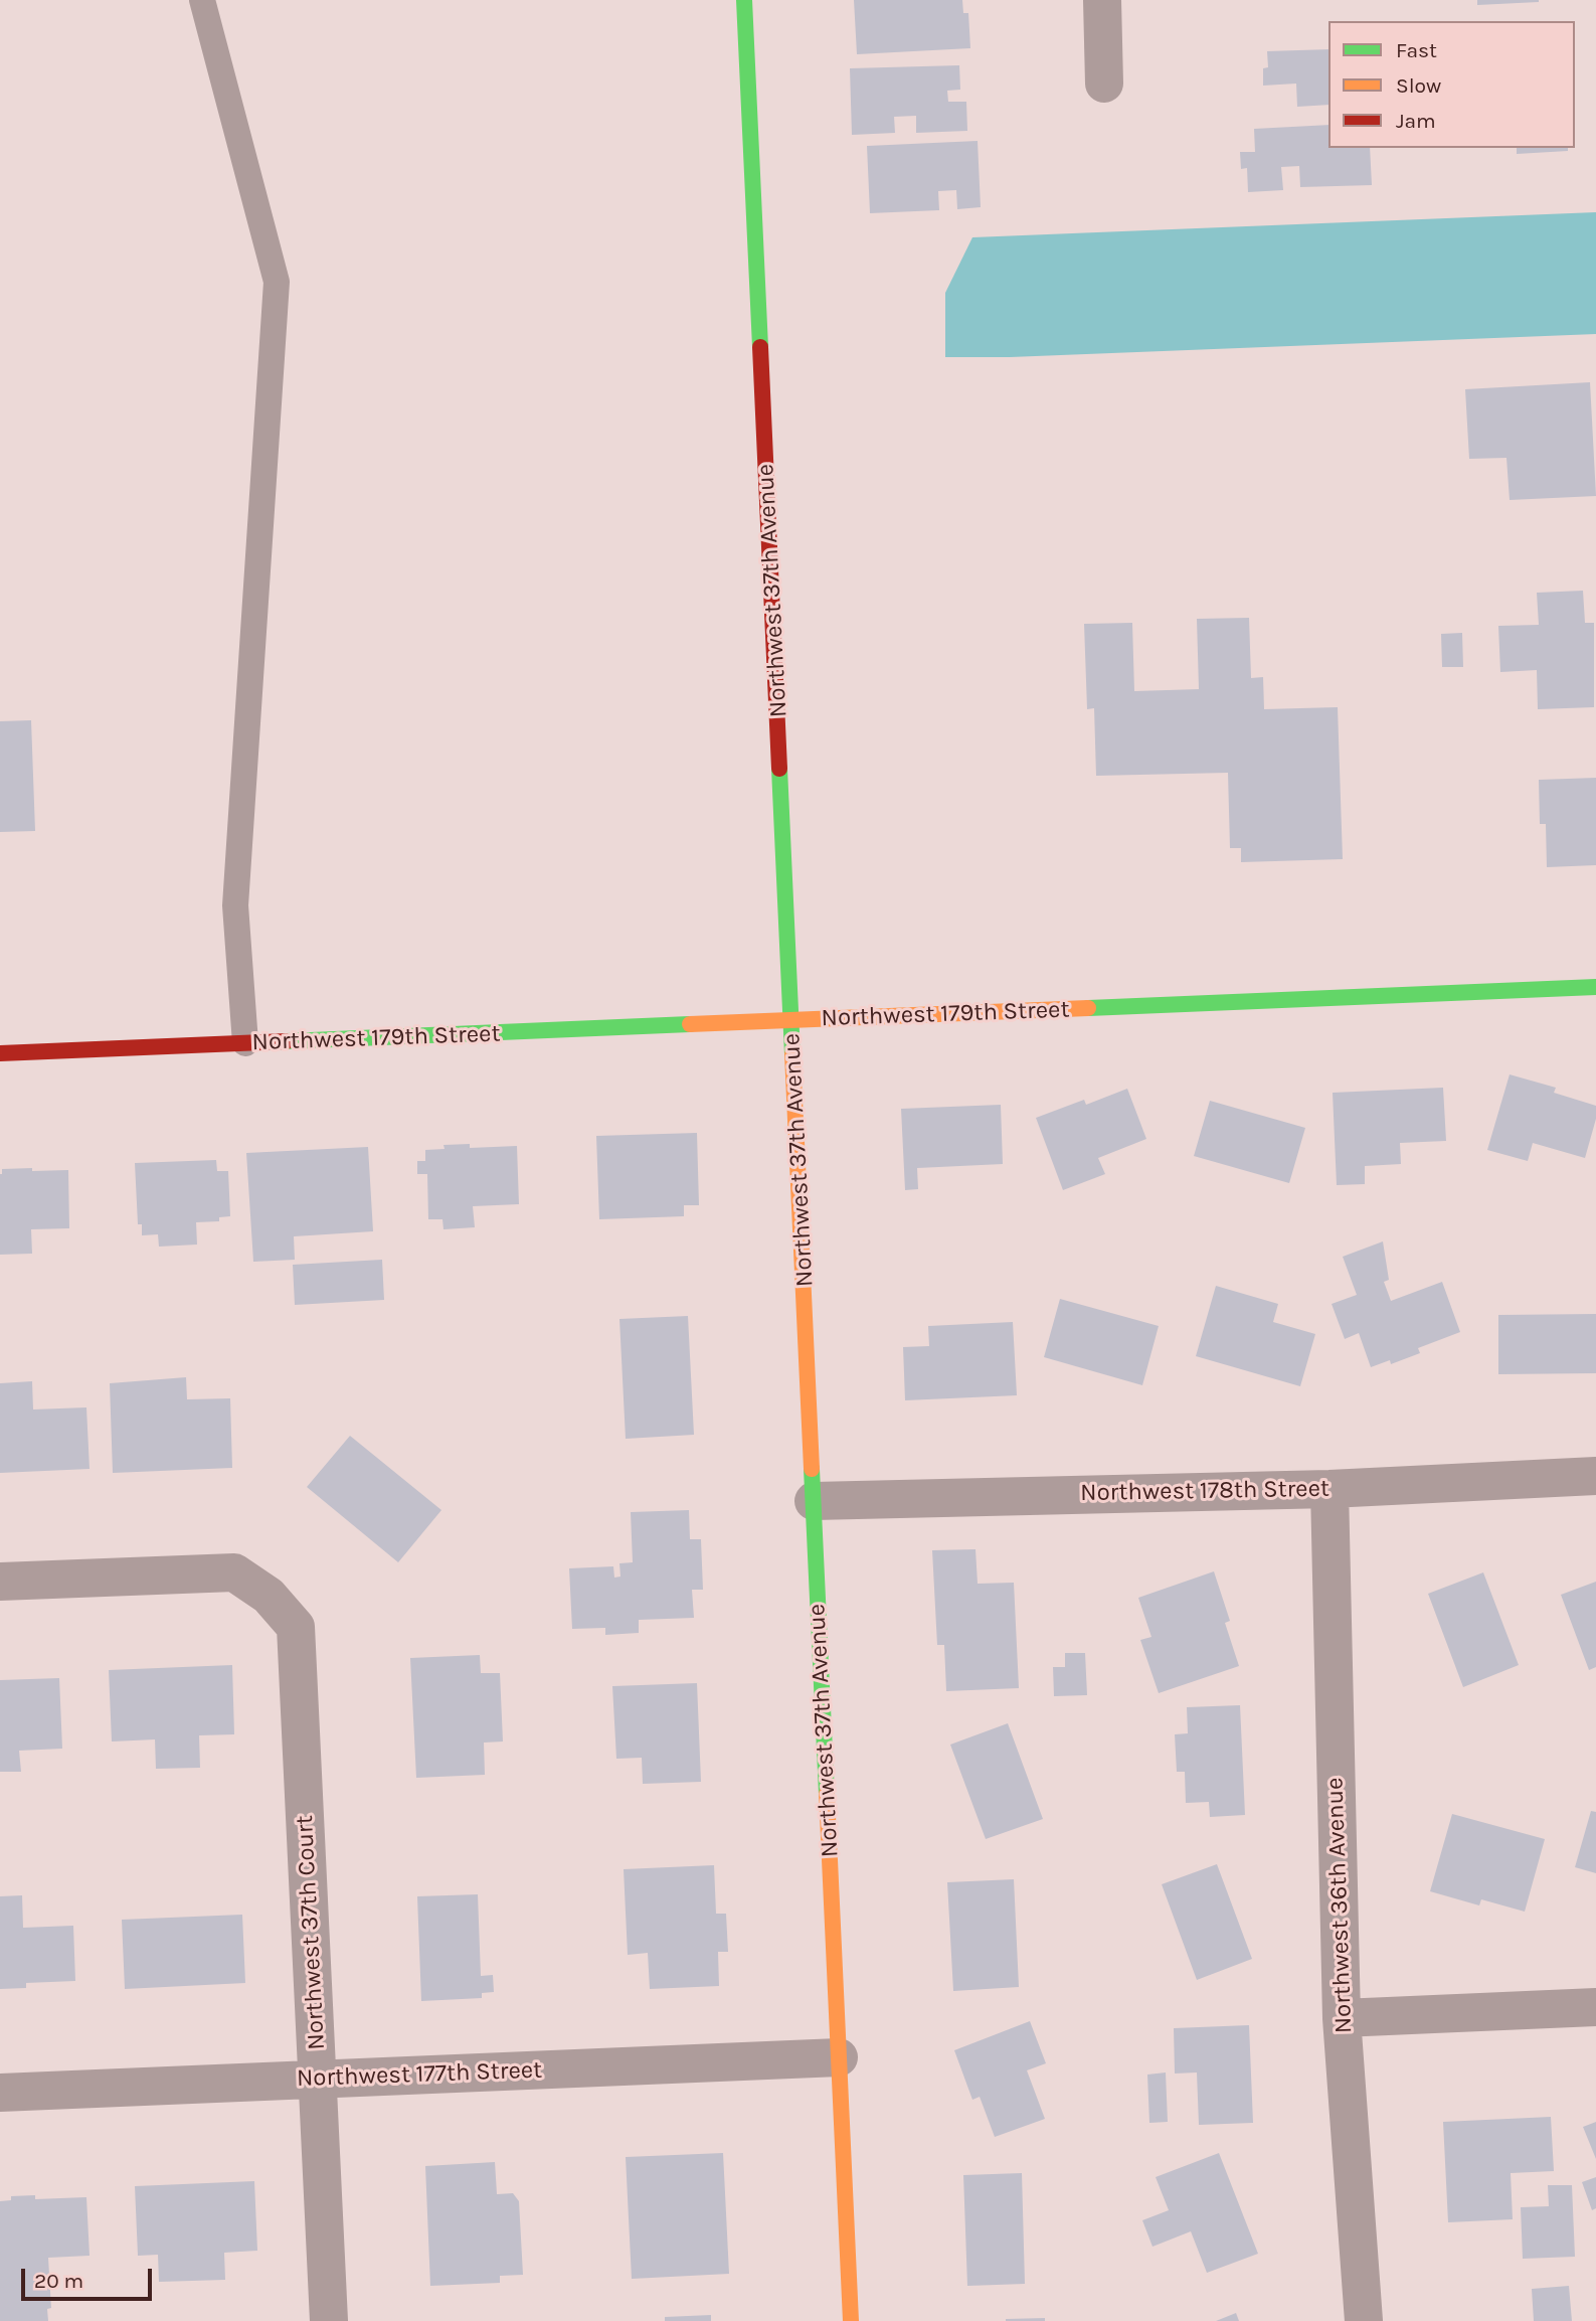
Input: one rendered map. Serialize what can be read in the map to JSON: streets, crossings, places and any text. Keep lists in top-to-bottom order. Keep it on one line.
{"streets":{"main road":["Northwest 37th Avenue","Northwest 179th Street"],"street":["Northwest 178th Street","Northwest 36th Avenue","Northwest 37th Court","Northwest 177th Street"]},"crossings":[["Northwest 37th Avenue","Northwest 179th Street"],["Northwest 37th Avenue","Northwest 178th Street"],["Northwest 37th Avenue","Northwest 177th Street"],["Northwest 178th Street","Northwest 36th Avenue"],["Northwest 37th Court","Northwest 177th Street"]],"legend":["Fast","Slow","Jam"],"scale_bar":"20 m"}
